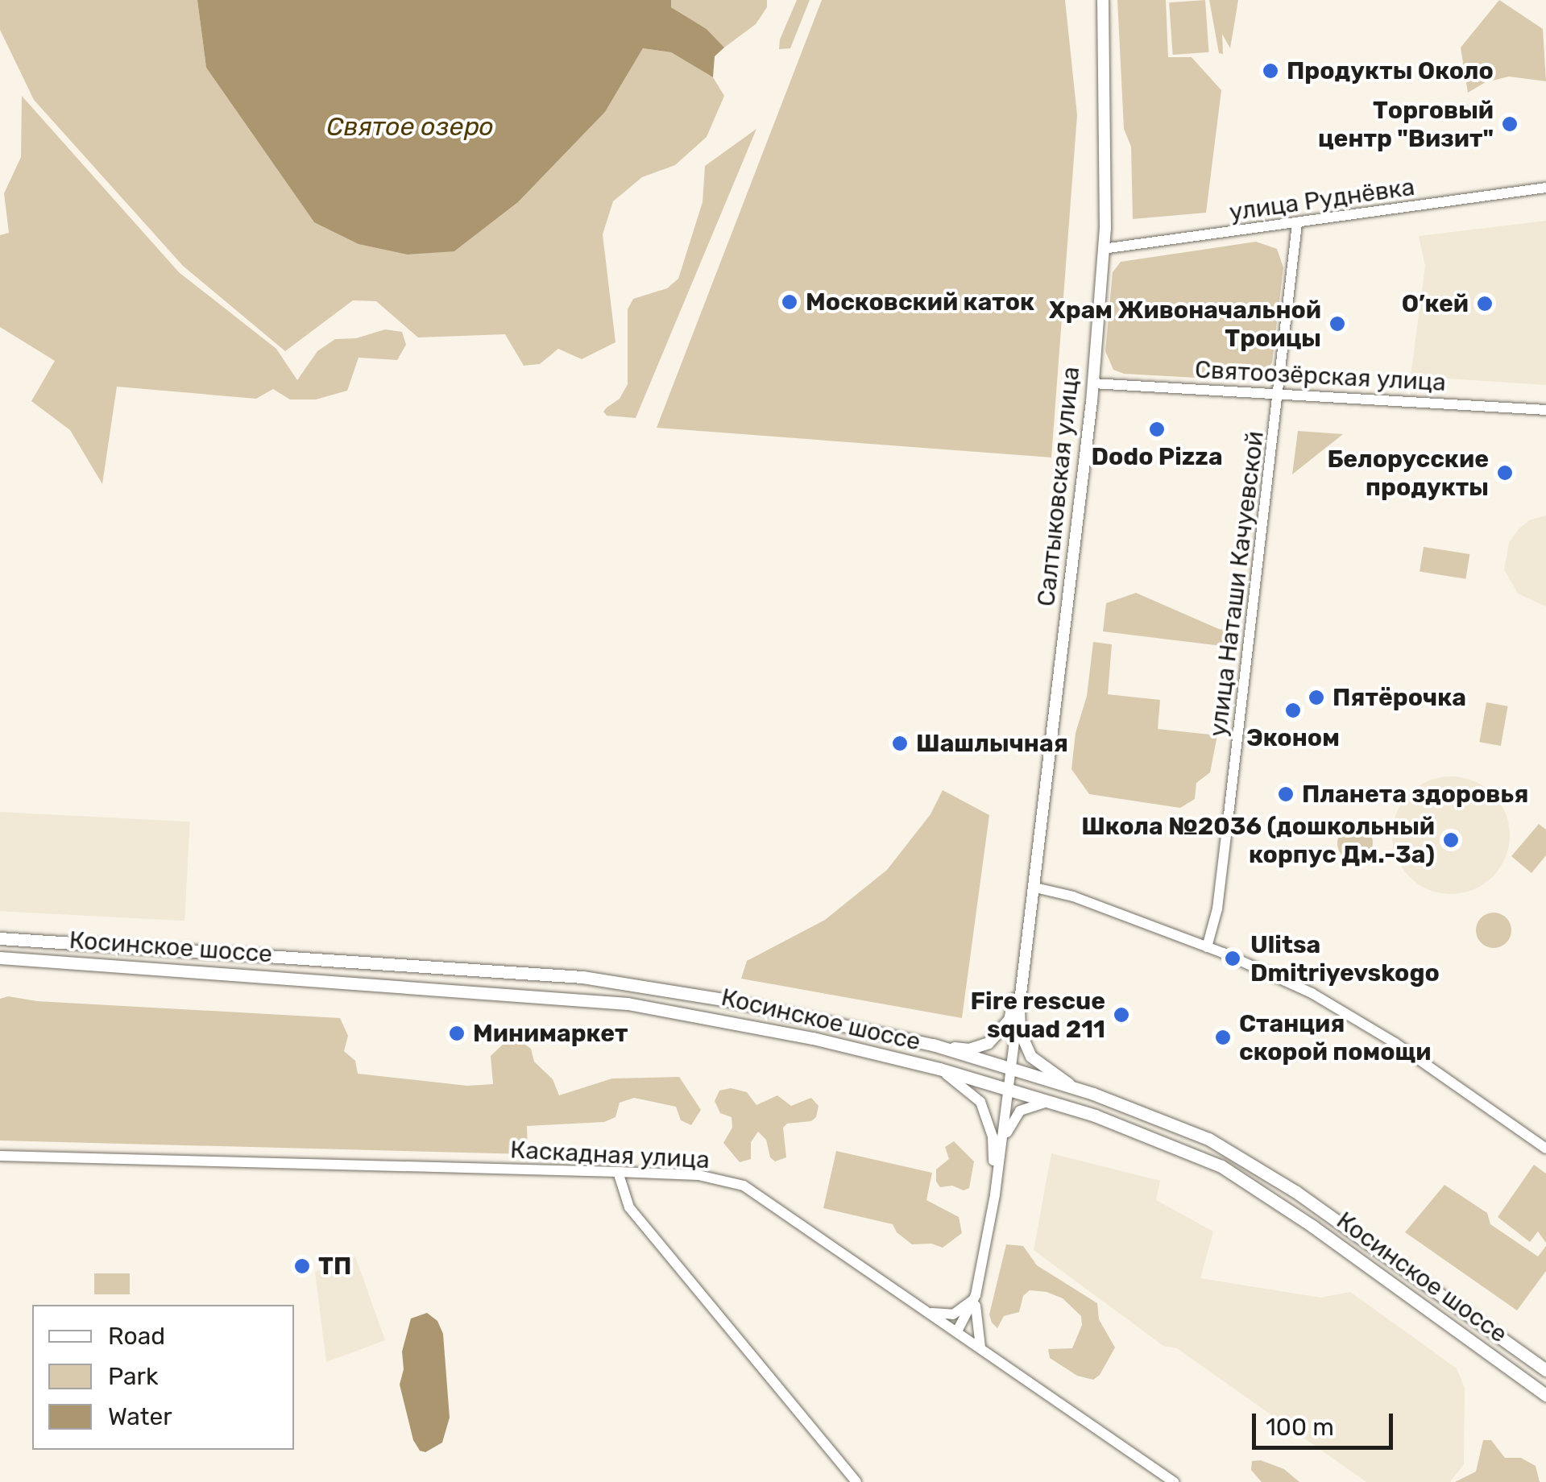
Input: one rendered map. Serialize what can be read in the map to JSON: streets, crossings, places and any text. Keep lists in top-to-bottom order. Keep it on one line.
{"streets":{"highway":["Косинское шоссе"],"main road":["Салтыковская улица"],"street":["улица Руднёвка","Святоозёрская улица","улица Наташи Качуевской","Каскадная улица"]},"crossings":[["улица Руднёвка","Салтыковская улица"],["улица Руднёвка","улица Наташи Качуевской"],["Святоозёрская улица","Салтыковская улица"],["Святоозёрская улица","улица Наташи Качуевской"],["Салтыковская улица","Косинское шоссе"],["Салтыковская улица","Каскадная улица"]],"water":["Святое озеро"],"places":["Продукты Около","Торговый центр \"Визит\"","Московский каток","О’кей","Храм Живоначальной Троицы","Dodo Pizza","Белорусские продукты","Пятёрочка","Эконом","Шашлычная","Планета здоровья","Школа №2036 (дошкольный корпус Дм.-3а)","Ulitsa Dmitriyevskogo","Fire rescue squad 211","Минимаркет","Станция скорой помощи","ТП"],"legend":["Road","Park","Water"],"scale_bar":"100 m"}
